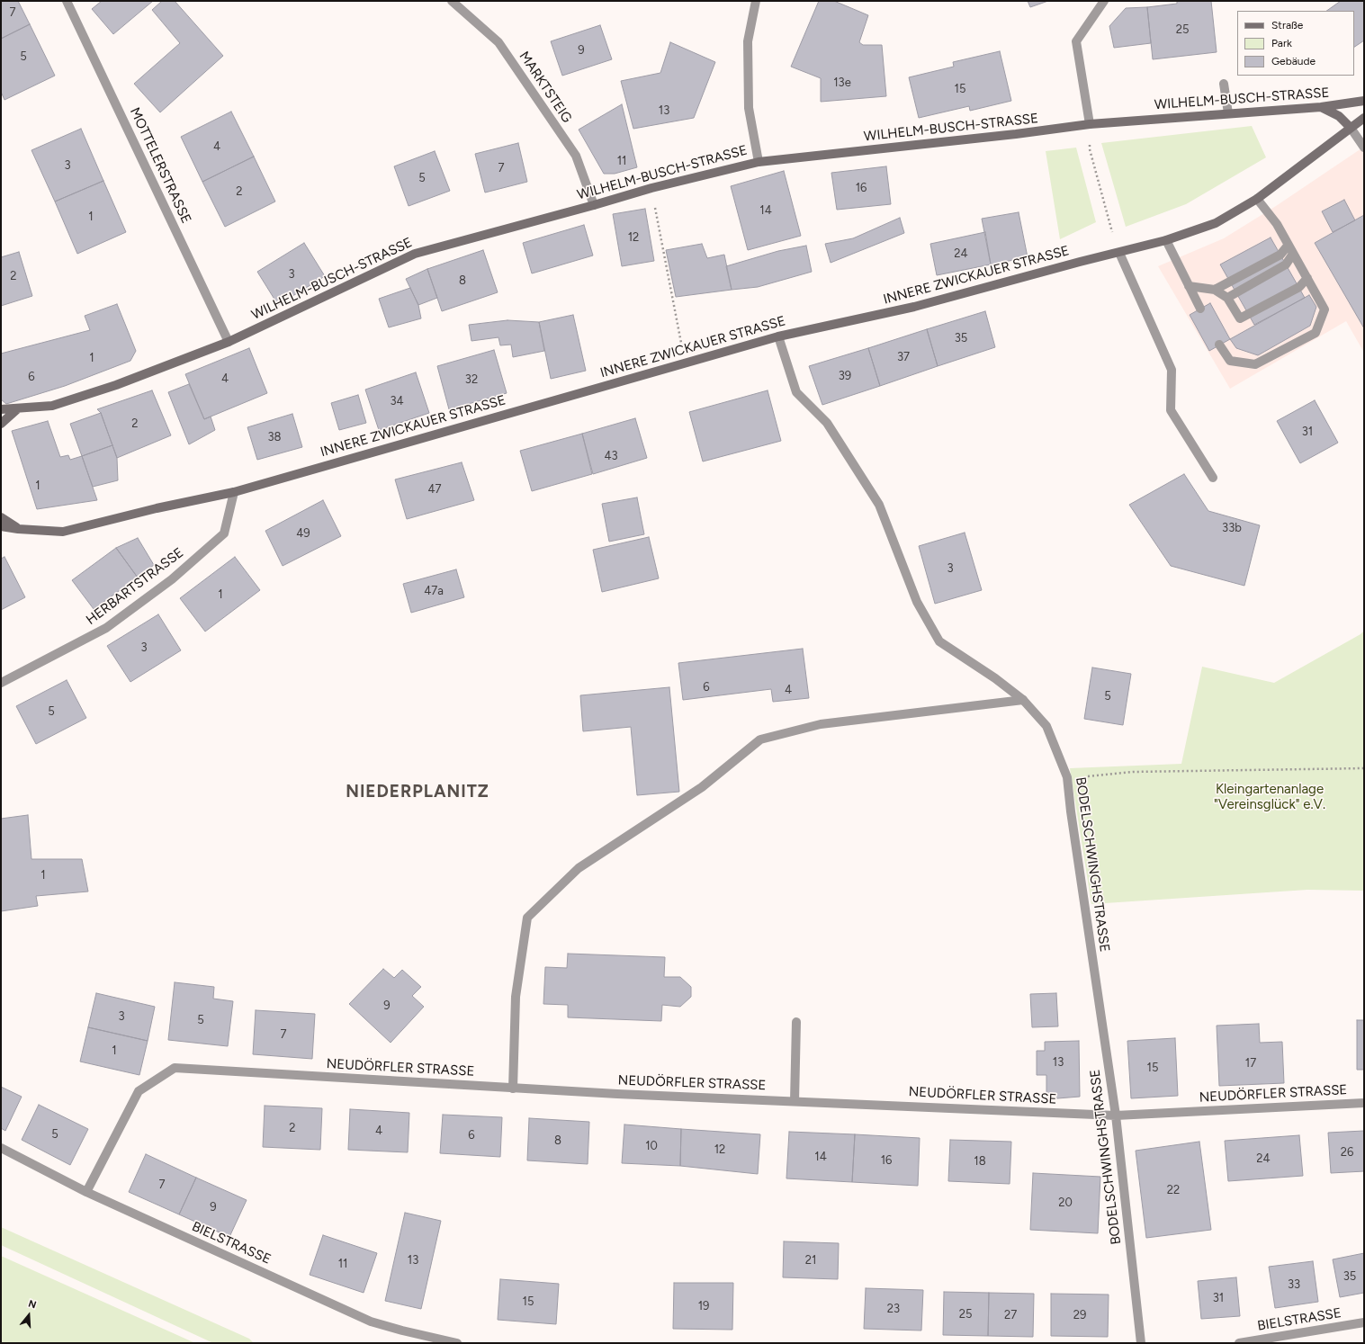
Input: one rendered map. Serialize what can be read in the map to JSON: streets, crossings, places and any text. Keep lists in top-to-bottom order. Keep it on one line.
{"streets":{"main road":["WILHELM-BUSCH-STRASSE","INNERE ZWICKAUER STRASSE"],"street":["MARKTSTEIG","MOTTELERSTRASSE","HERBARTSTRASSE","BODELSCHWINGHSTRASSE","NEUDÖRFLER STRASSE","BIELSTRASSE"]},"crossings":[["MARKTSTEIG","WILHELM-BUSCH-STRASSE"],["WILHELM-BUSCH-STRASSE","MOTTELERSTRASSE"],["INNERE ZWICKAUER STRASSE","HERBARTSTRASSE"],["INNERE ZWICKAUER STRASSE","BODELSCHWINGHSTRASSE"],["BODELSCHWINGHSTRASSE","NEUDÖRFLER STRASSE"],["NEUDÖRFLER STRASSE","BIELSTRASSE"]],"districts":["NIEDERPLANITZ"],"parks":["Kleingartenanlage \"Vereinsglück\" e.V."],"house_numbers":["7","25","9","5","13e","15","13","4","11","3","7","5","16","2","14","1","12","24","3","2","8","35","37","1","39","6","4","32","34","2","31","38","43","1","47","33b","49","3","47a","1","3","6","4","5","5","1","9","3","5","7","1","13","17","15","2","4","5","6","8","10","12","26","14","24","16","18","7","22","20","9","13","21","11","35","33","31","15","19","23","25","27","29"],"legend":["Straße","Park","Gebäude"],"north":"top"}
